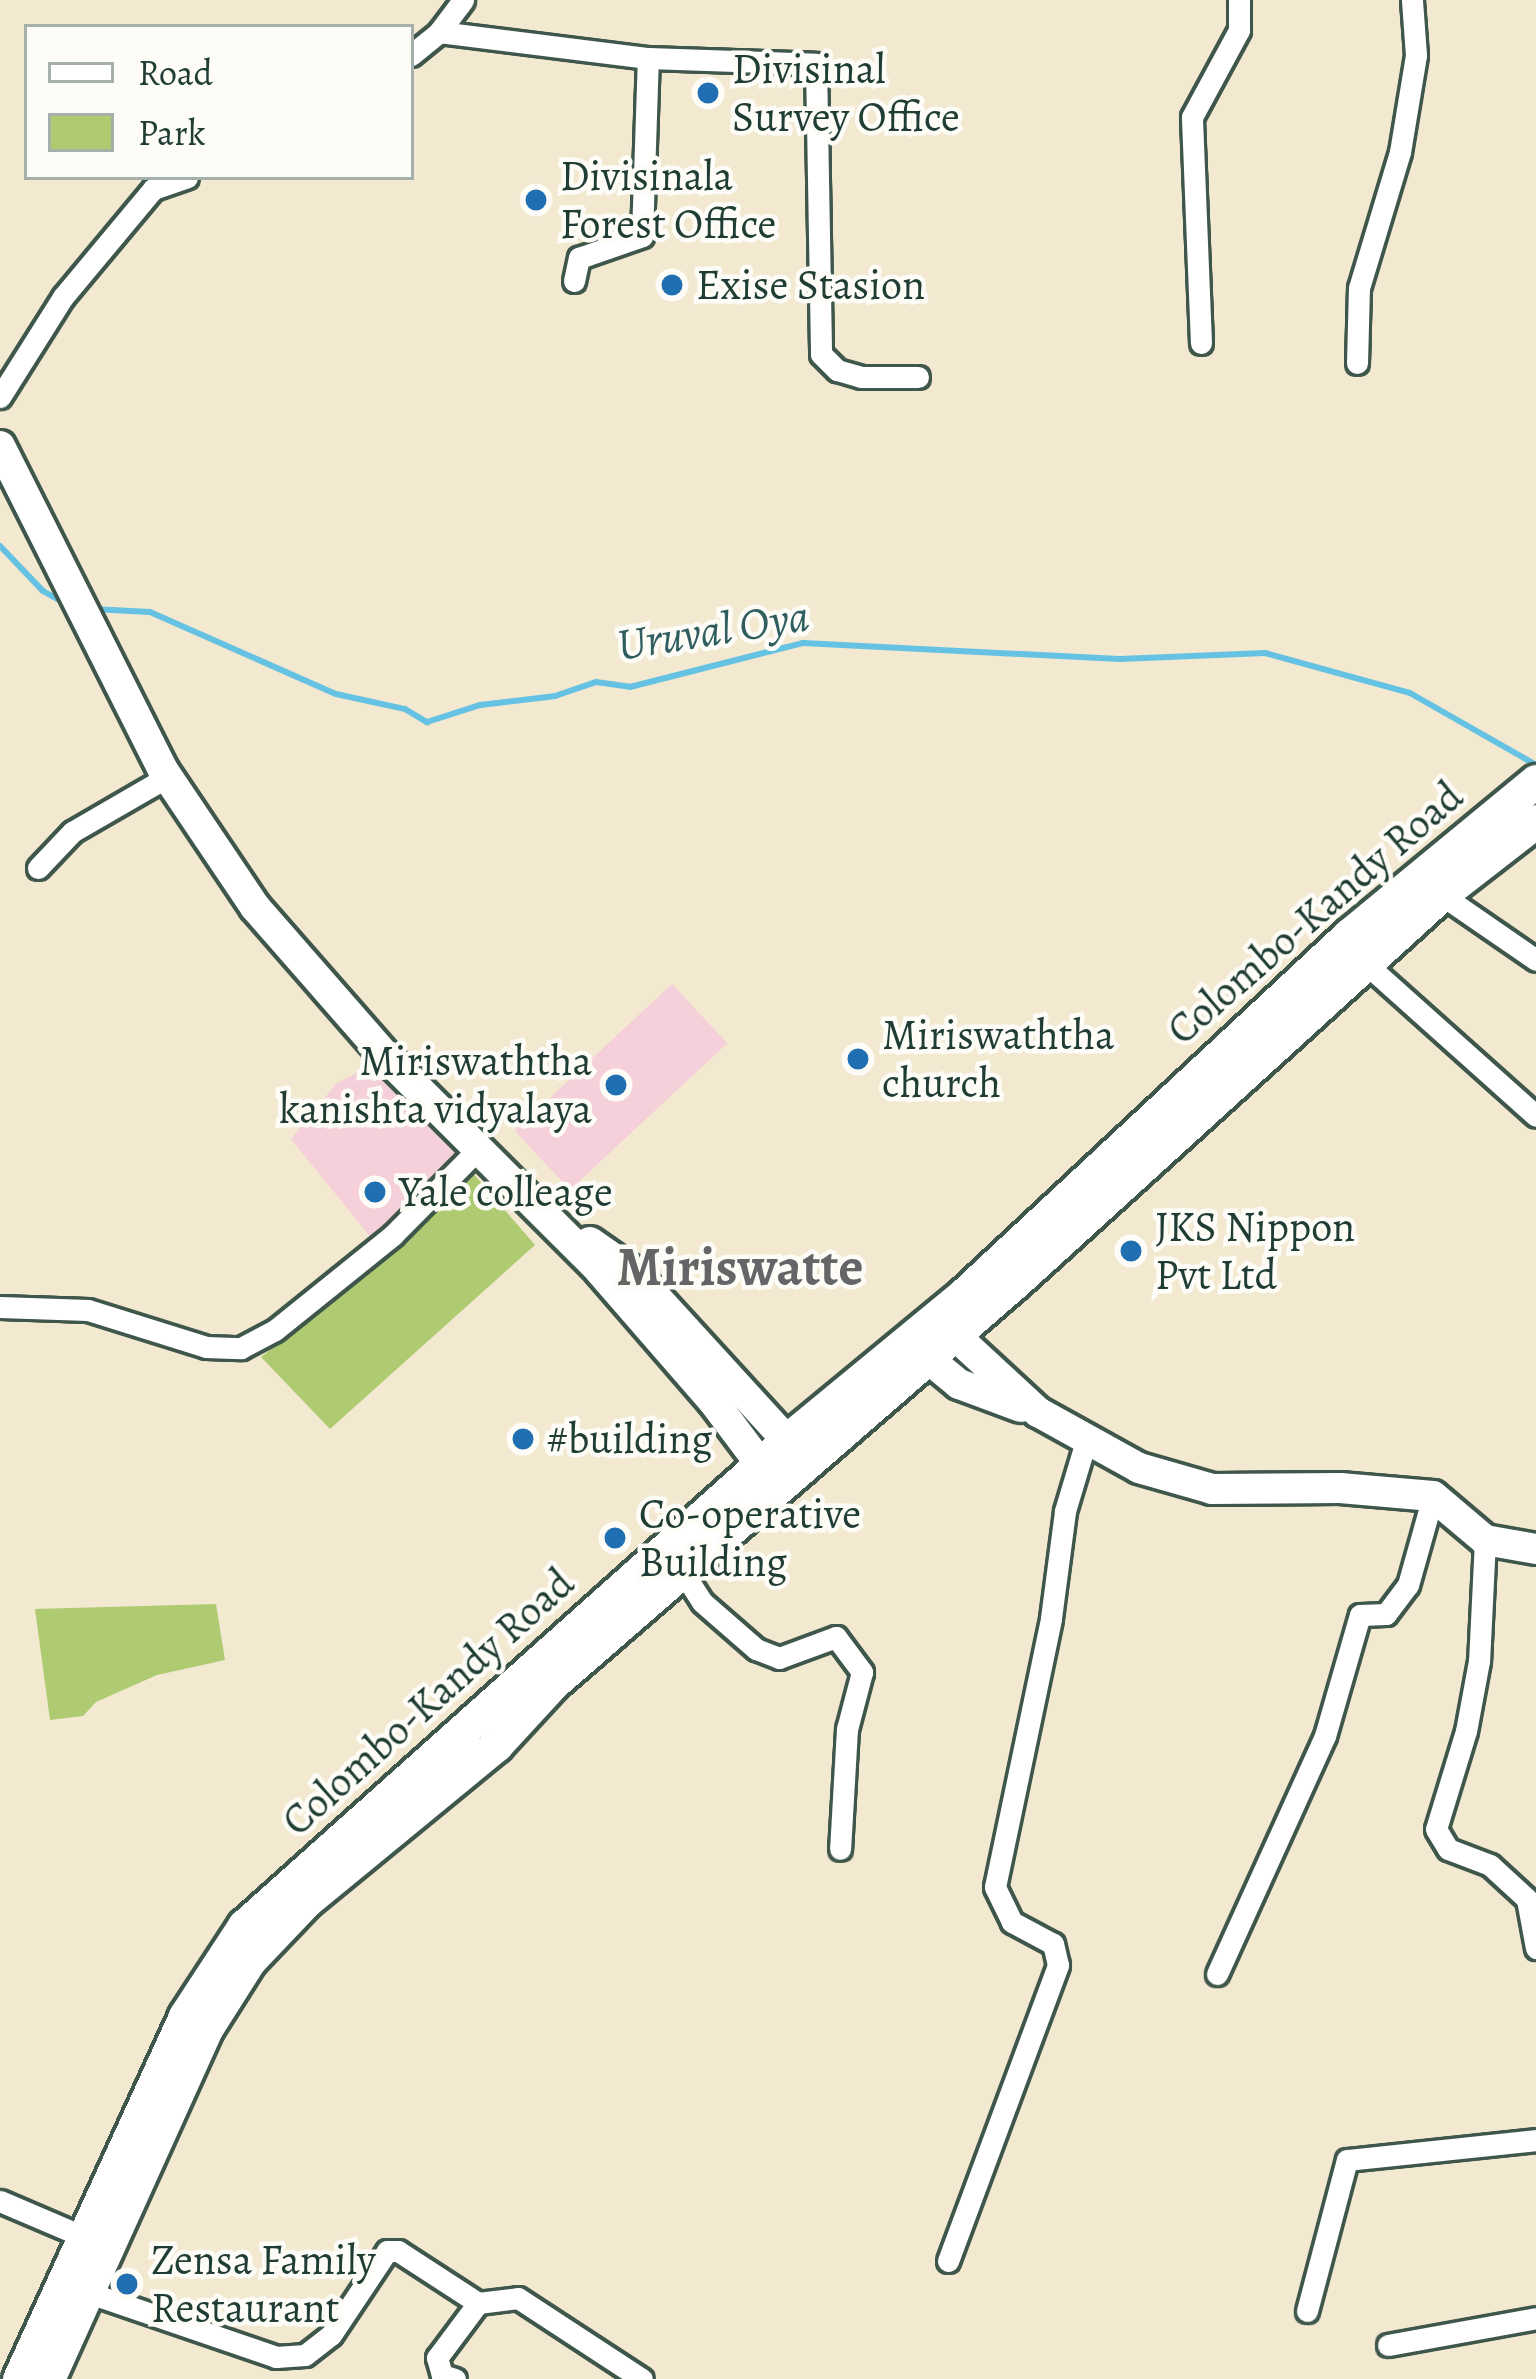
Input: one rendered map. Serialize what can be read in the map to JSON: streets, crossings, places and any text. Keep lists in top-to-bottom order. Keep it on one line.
{"streets":{"highway":["Colombo-Kandy Road"]},"districts":["Miriswatte"],"water":["Uruval Oya"],"places":["Divisinal Survey Office","Divisinala Forest Office","Exise Stasion","Miriswaththa church","Miriswaththa kanishta vidyalaya","Yale colleage","JKS Nippon Pvt Ltd","#building","Co-operative Building","Zensa Family Restaurant"],"legend":["Road","Park"]}
